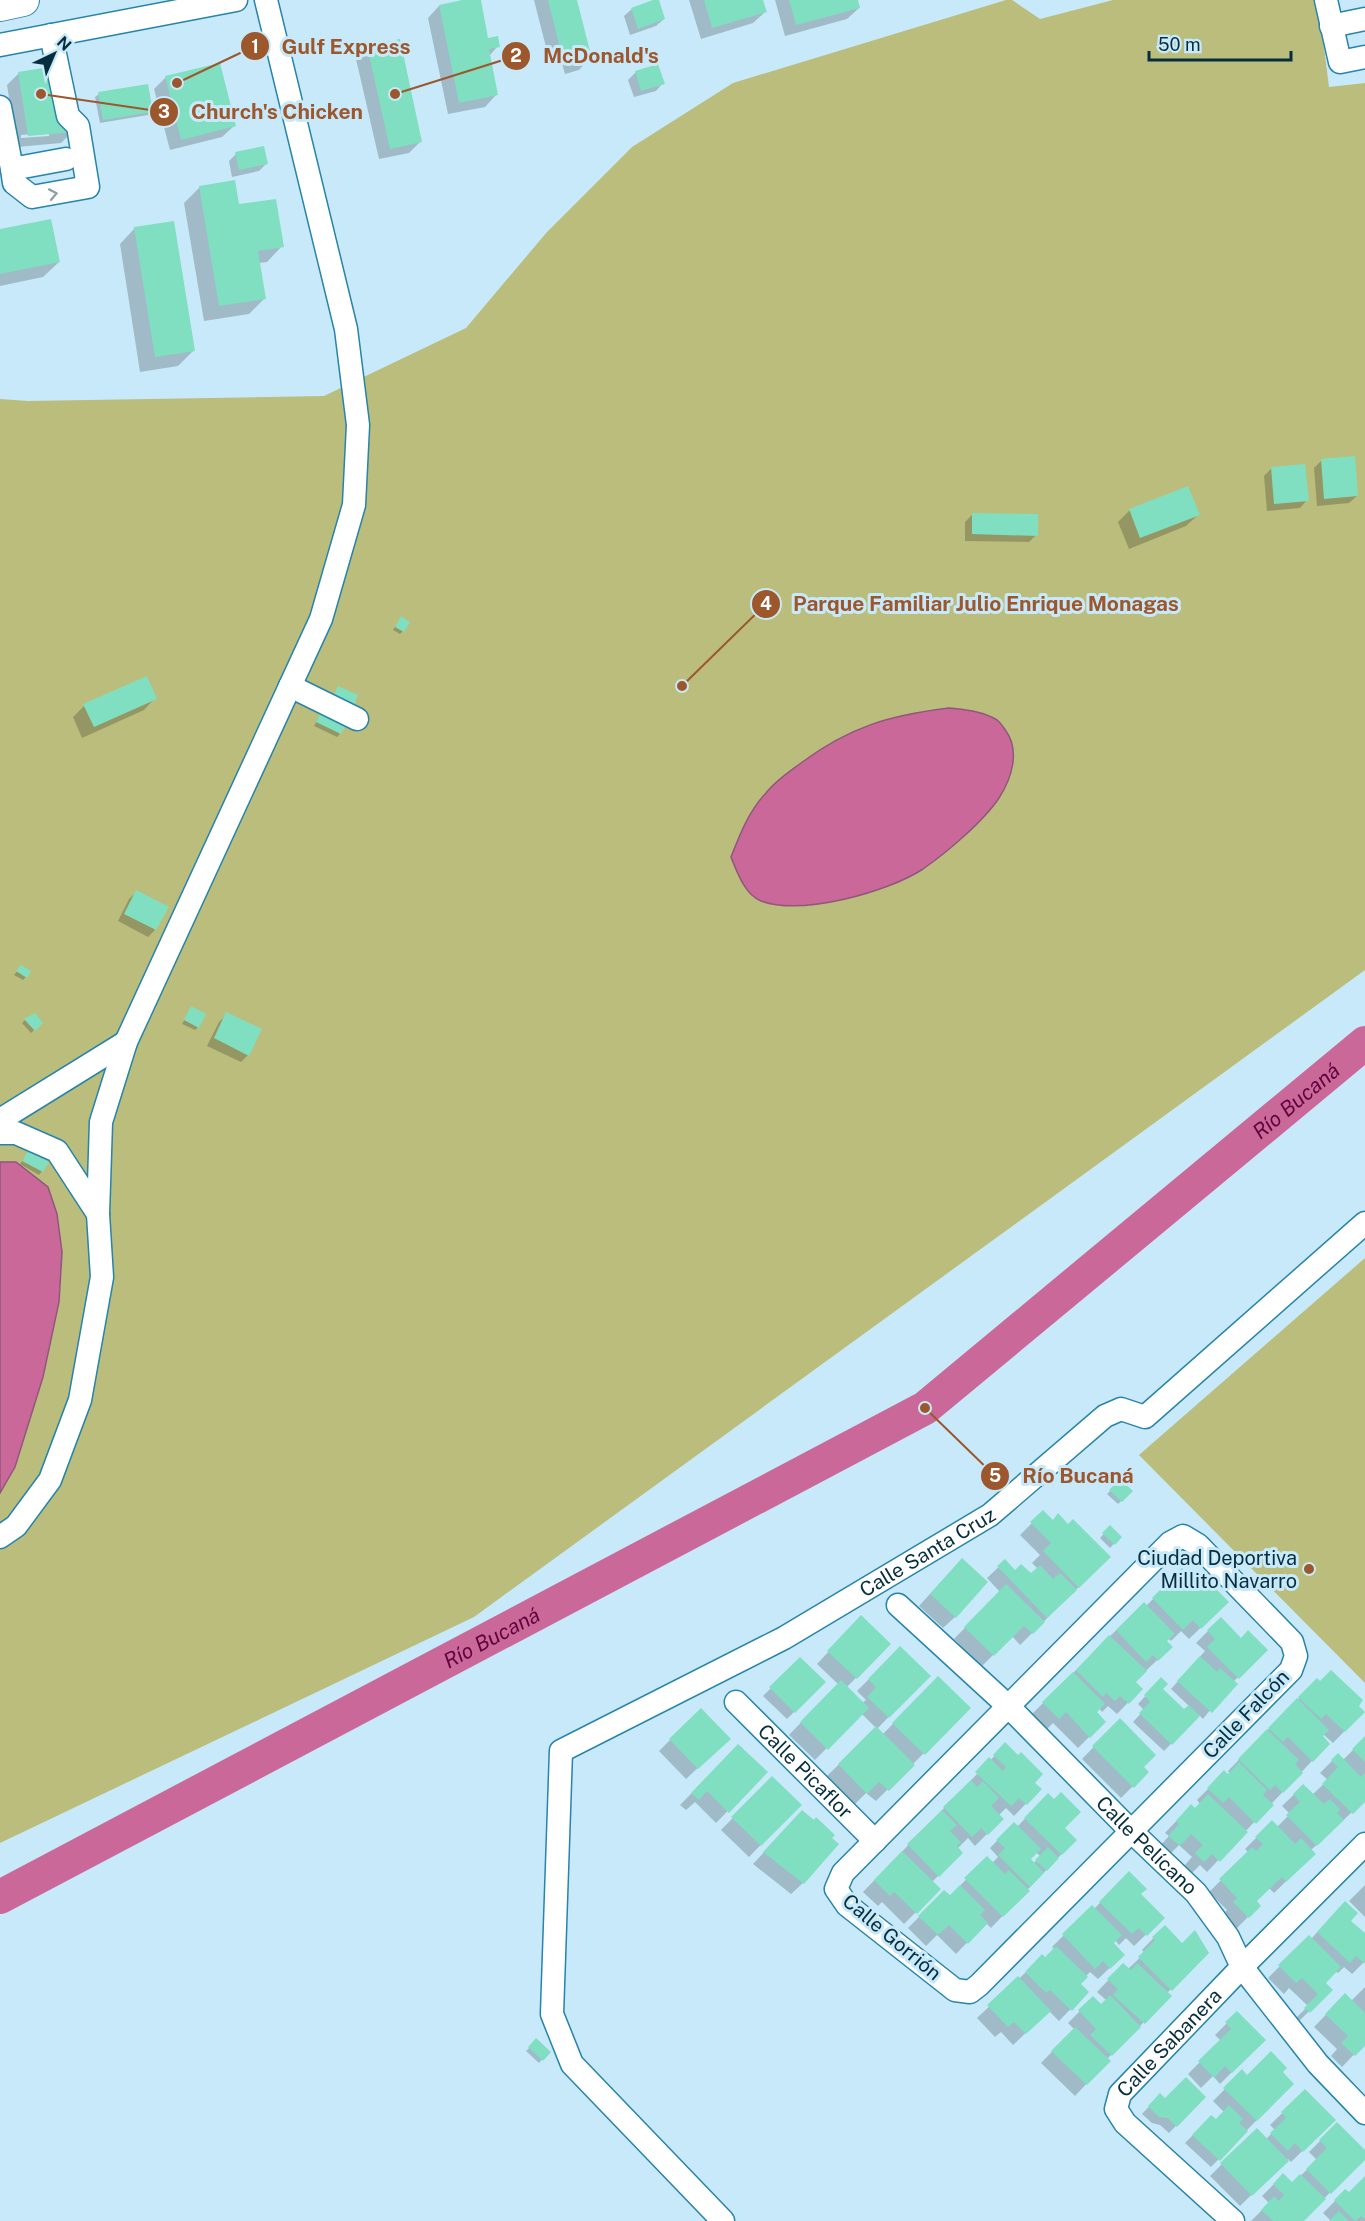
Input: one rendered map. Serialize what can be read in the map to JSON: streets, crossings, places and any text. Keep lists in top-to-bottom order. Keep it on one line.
{"streets":{"street":["Calle Santa Cruz","Calle Falcón","Calle Picaflor","Calle Pelícano","Calle Gorrión","Calle Sabanera"]},"crossings":[["Calle Falcón","Calle Pelícano"],["Calle Falcón","Calle Gorrión"],["Calle Picaflor","Calle Gorrión"],["Calle Pelícano","Calle Gorrión"],["Calle Pelícano","Calle Sabanera"]],"water":["Río Bucaná"],"places":["Gulf Express","Church's Chicken","McDonald's","Parque Familiar Julio Enrique Monagas","Río Bucaná","Ciudad Deportiva Millito Navarro"],"scale_bar":"50 m","north":"top right"}
